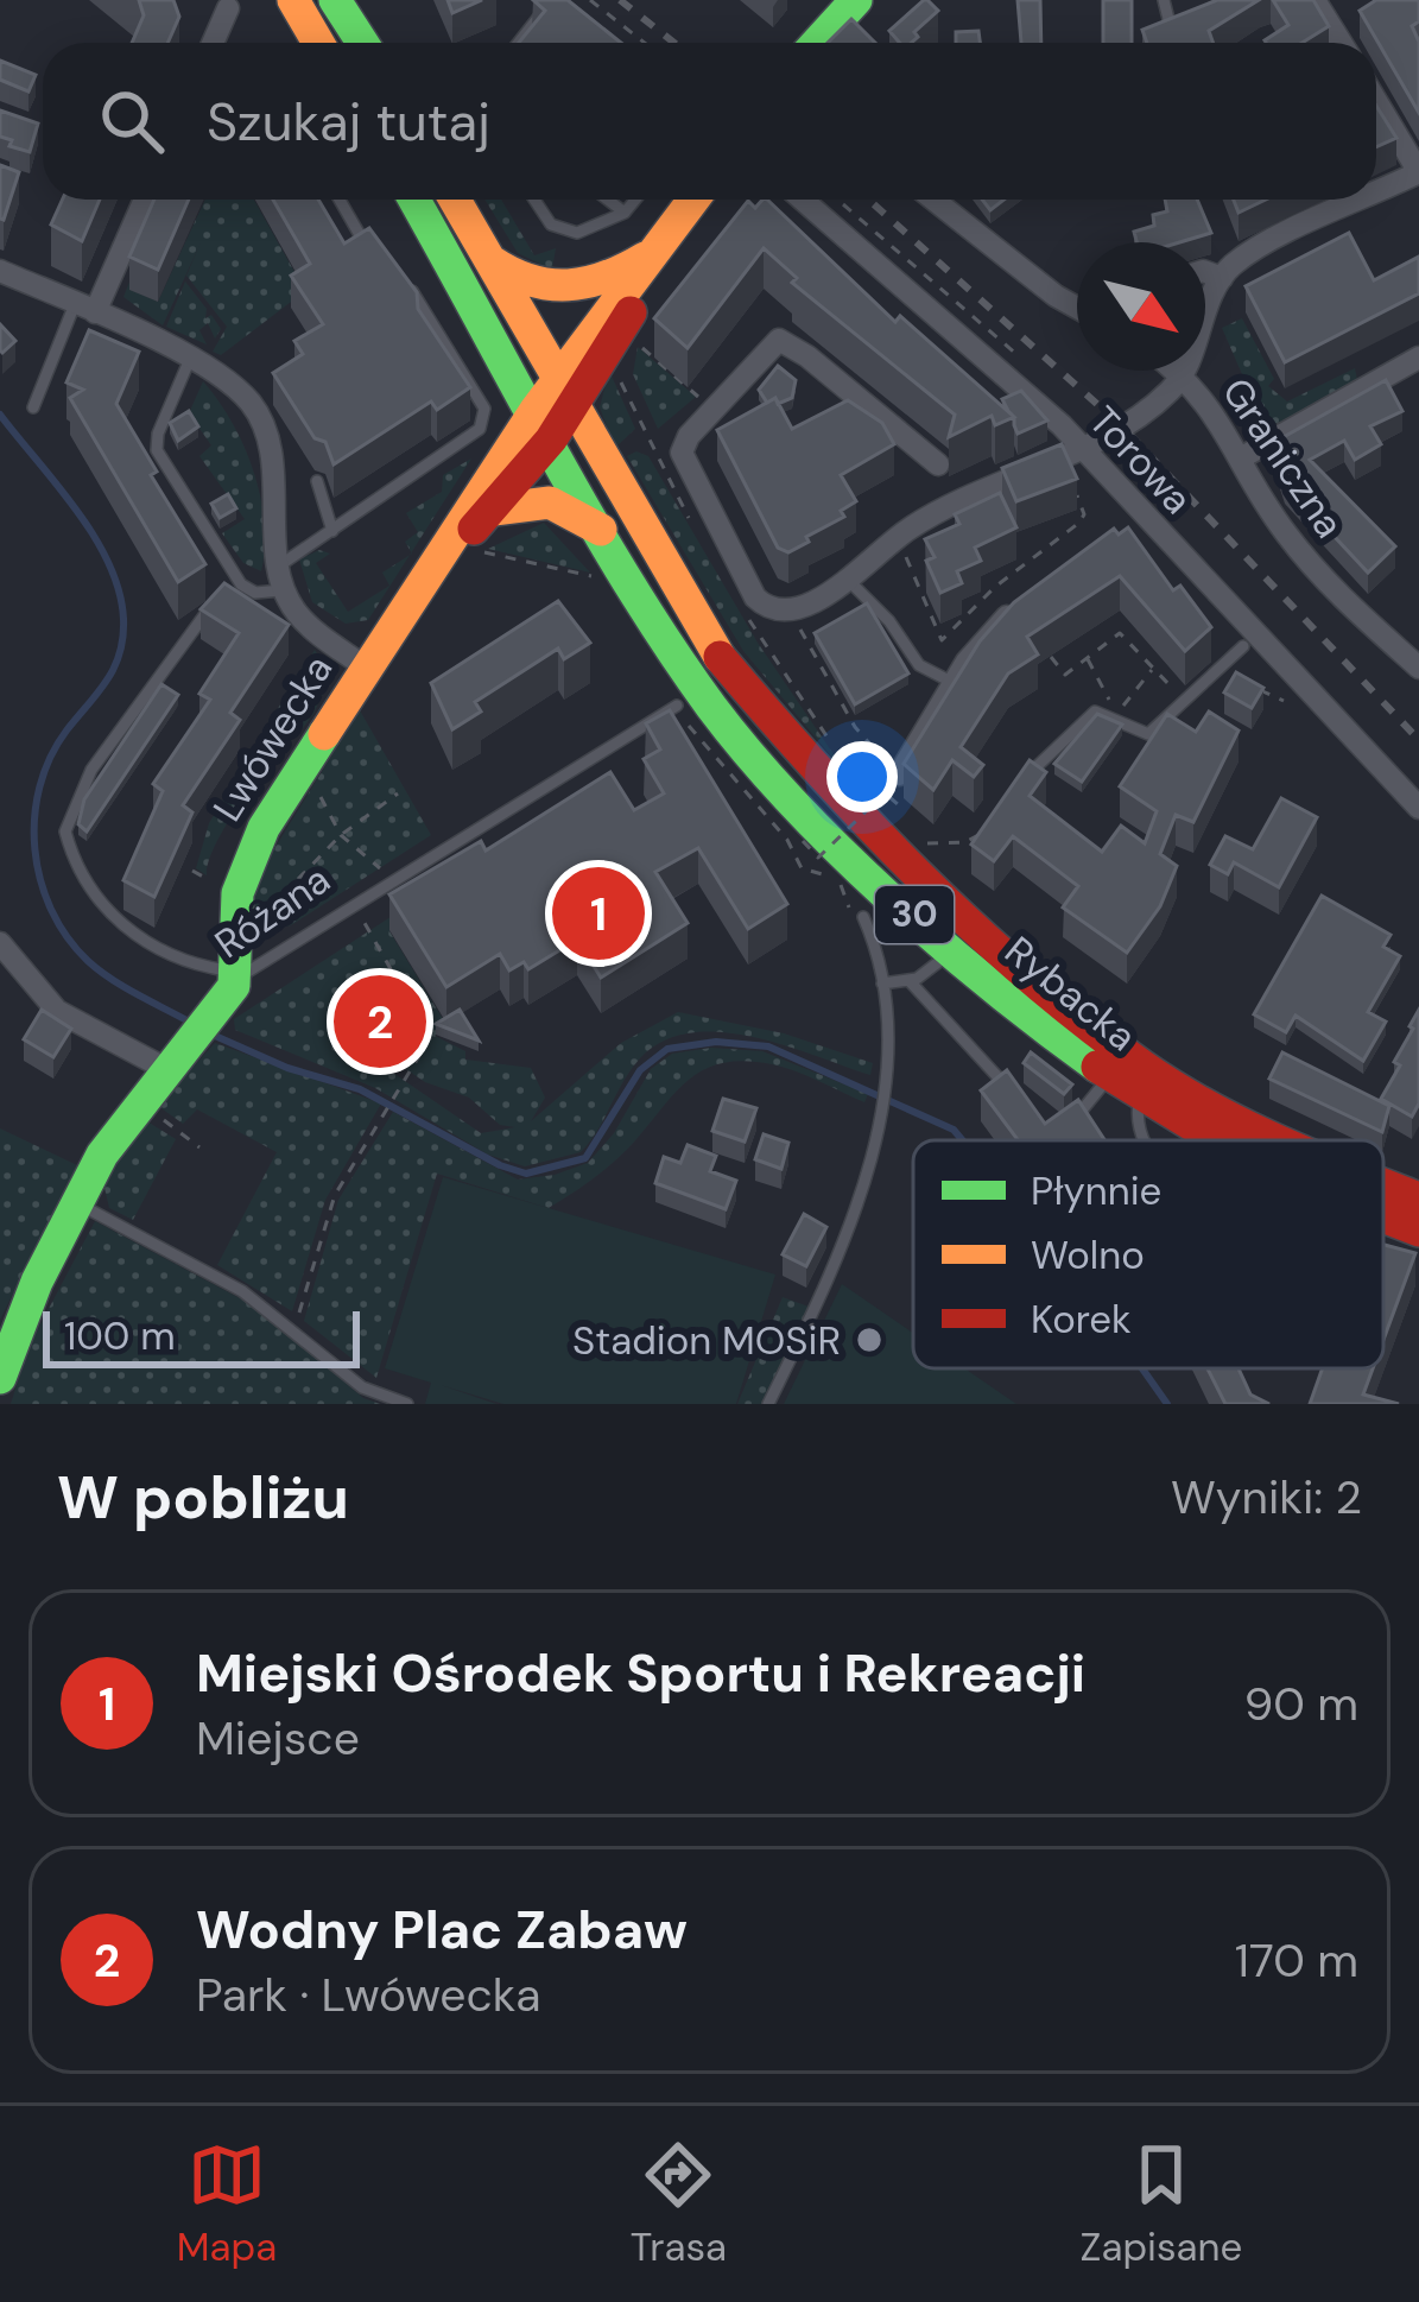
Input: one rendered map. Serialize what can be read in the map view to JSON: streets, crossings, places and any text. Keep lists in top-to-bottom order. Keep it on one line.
{"streets":{"main road":["Lwówecka","Różana","30","Rybacka"],"street":["Graniczna","Torowa"]},"crossings":[["Lwówecka","Różana"],["Lwówecka","30"],["Lwówecka","Rybacka"],["30","Rybacka"]],"places":["Stadion MOSiR"],"legend":["Płynnie","Wolno","Korek"],"scale_bar":"100 m","north":"bottom right","page":{"search":"Szukaj tutaj","pins":["1","2"],"scale":"100 m","heading":["W pobliżu","Wyniki: 2"],"list":[{"mark":"1","name":"Miejski Ośrodek Sportu i Rekreacji","note":"Miejsce","value":"90 m"},{"mark":"2","name":"Wodny Plac Zabaw","note":"Park · Lwówecka","value":"170 m"}],"nav":["Mapa","Trasa","Zapisane"]}}
